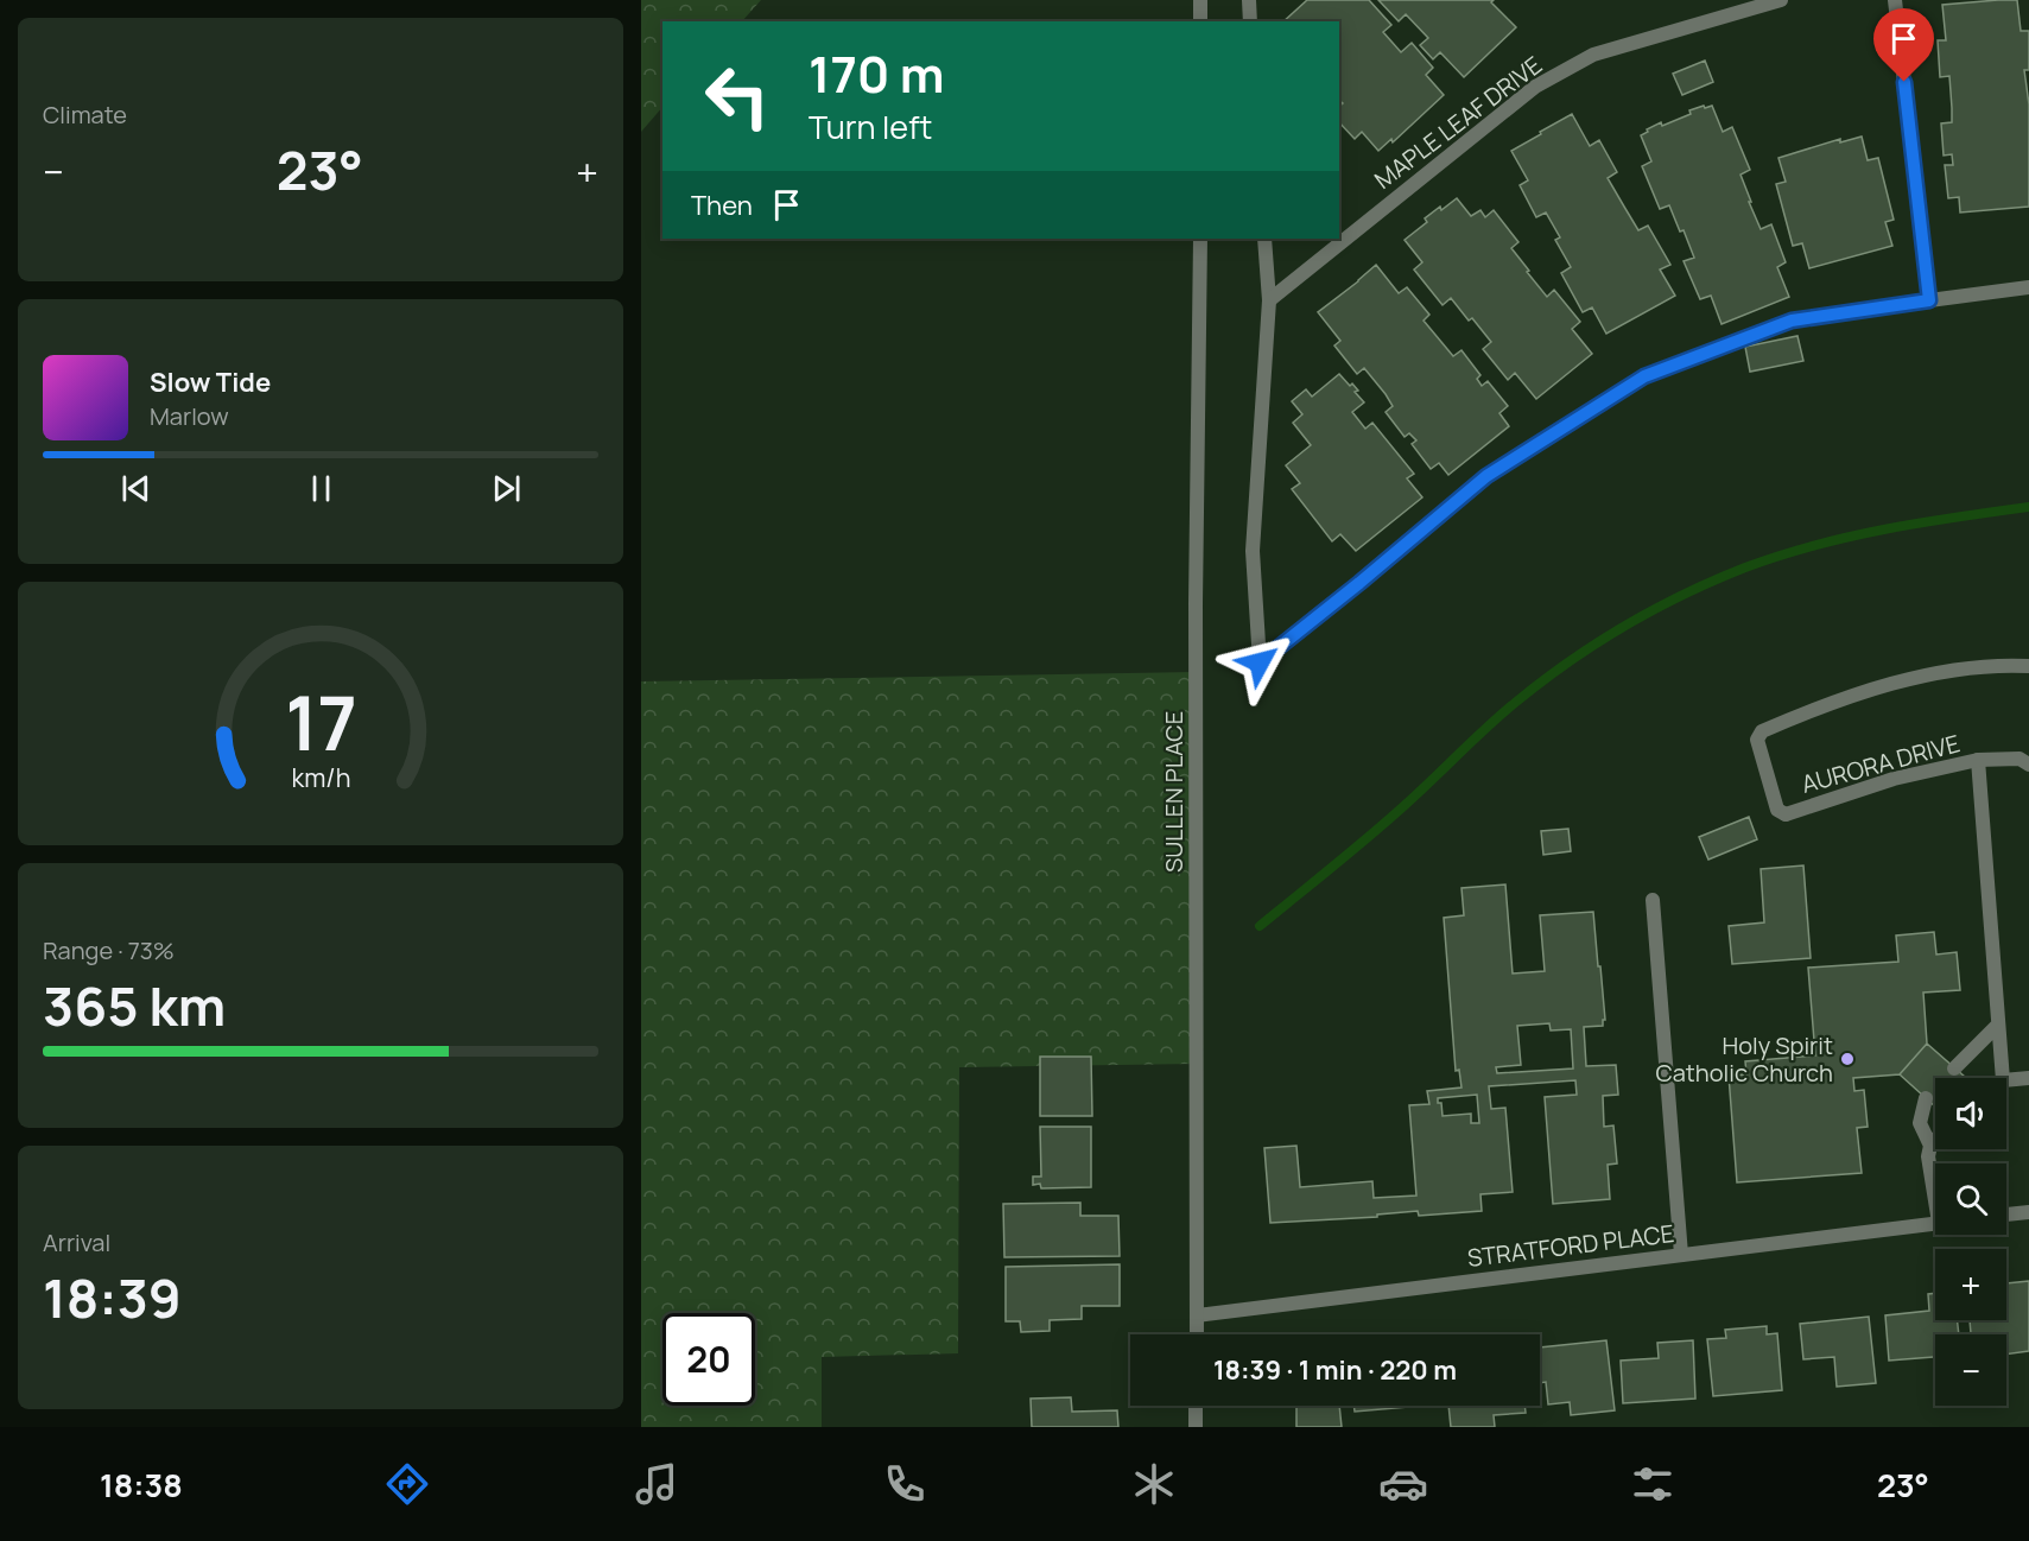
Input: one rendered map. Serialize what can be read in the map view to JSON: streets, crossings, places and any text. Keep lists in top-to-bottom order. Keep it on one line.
{"streets":{"street":["MAPLE LEAF DRIVE","AURORA DRIVE","SULLEN PLACE","STRATFORD PLACE"]},"crossings":[["SULLEN PLACE","STRATFORD PLACE"]],"places":["Holy Spirit Catholic Church"],"page":{"tile":["Climate",["Range · 73%","365 km"],["Arrival","18:39"]],"turn":["170 m","Turn left"],"heat":["−","23°","+"],"then":"Then","song":["Slow Tide","Marlow"],"map_buttons":["+","−"],"limit":"20","trip":"18:39 · 1 min · 220 m","tabs":["18:38","23°"],"gauge":["17","km/h"]}}
